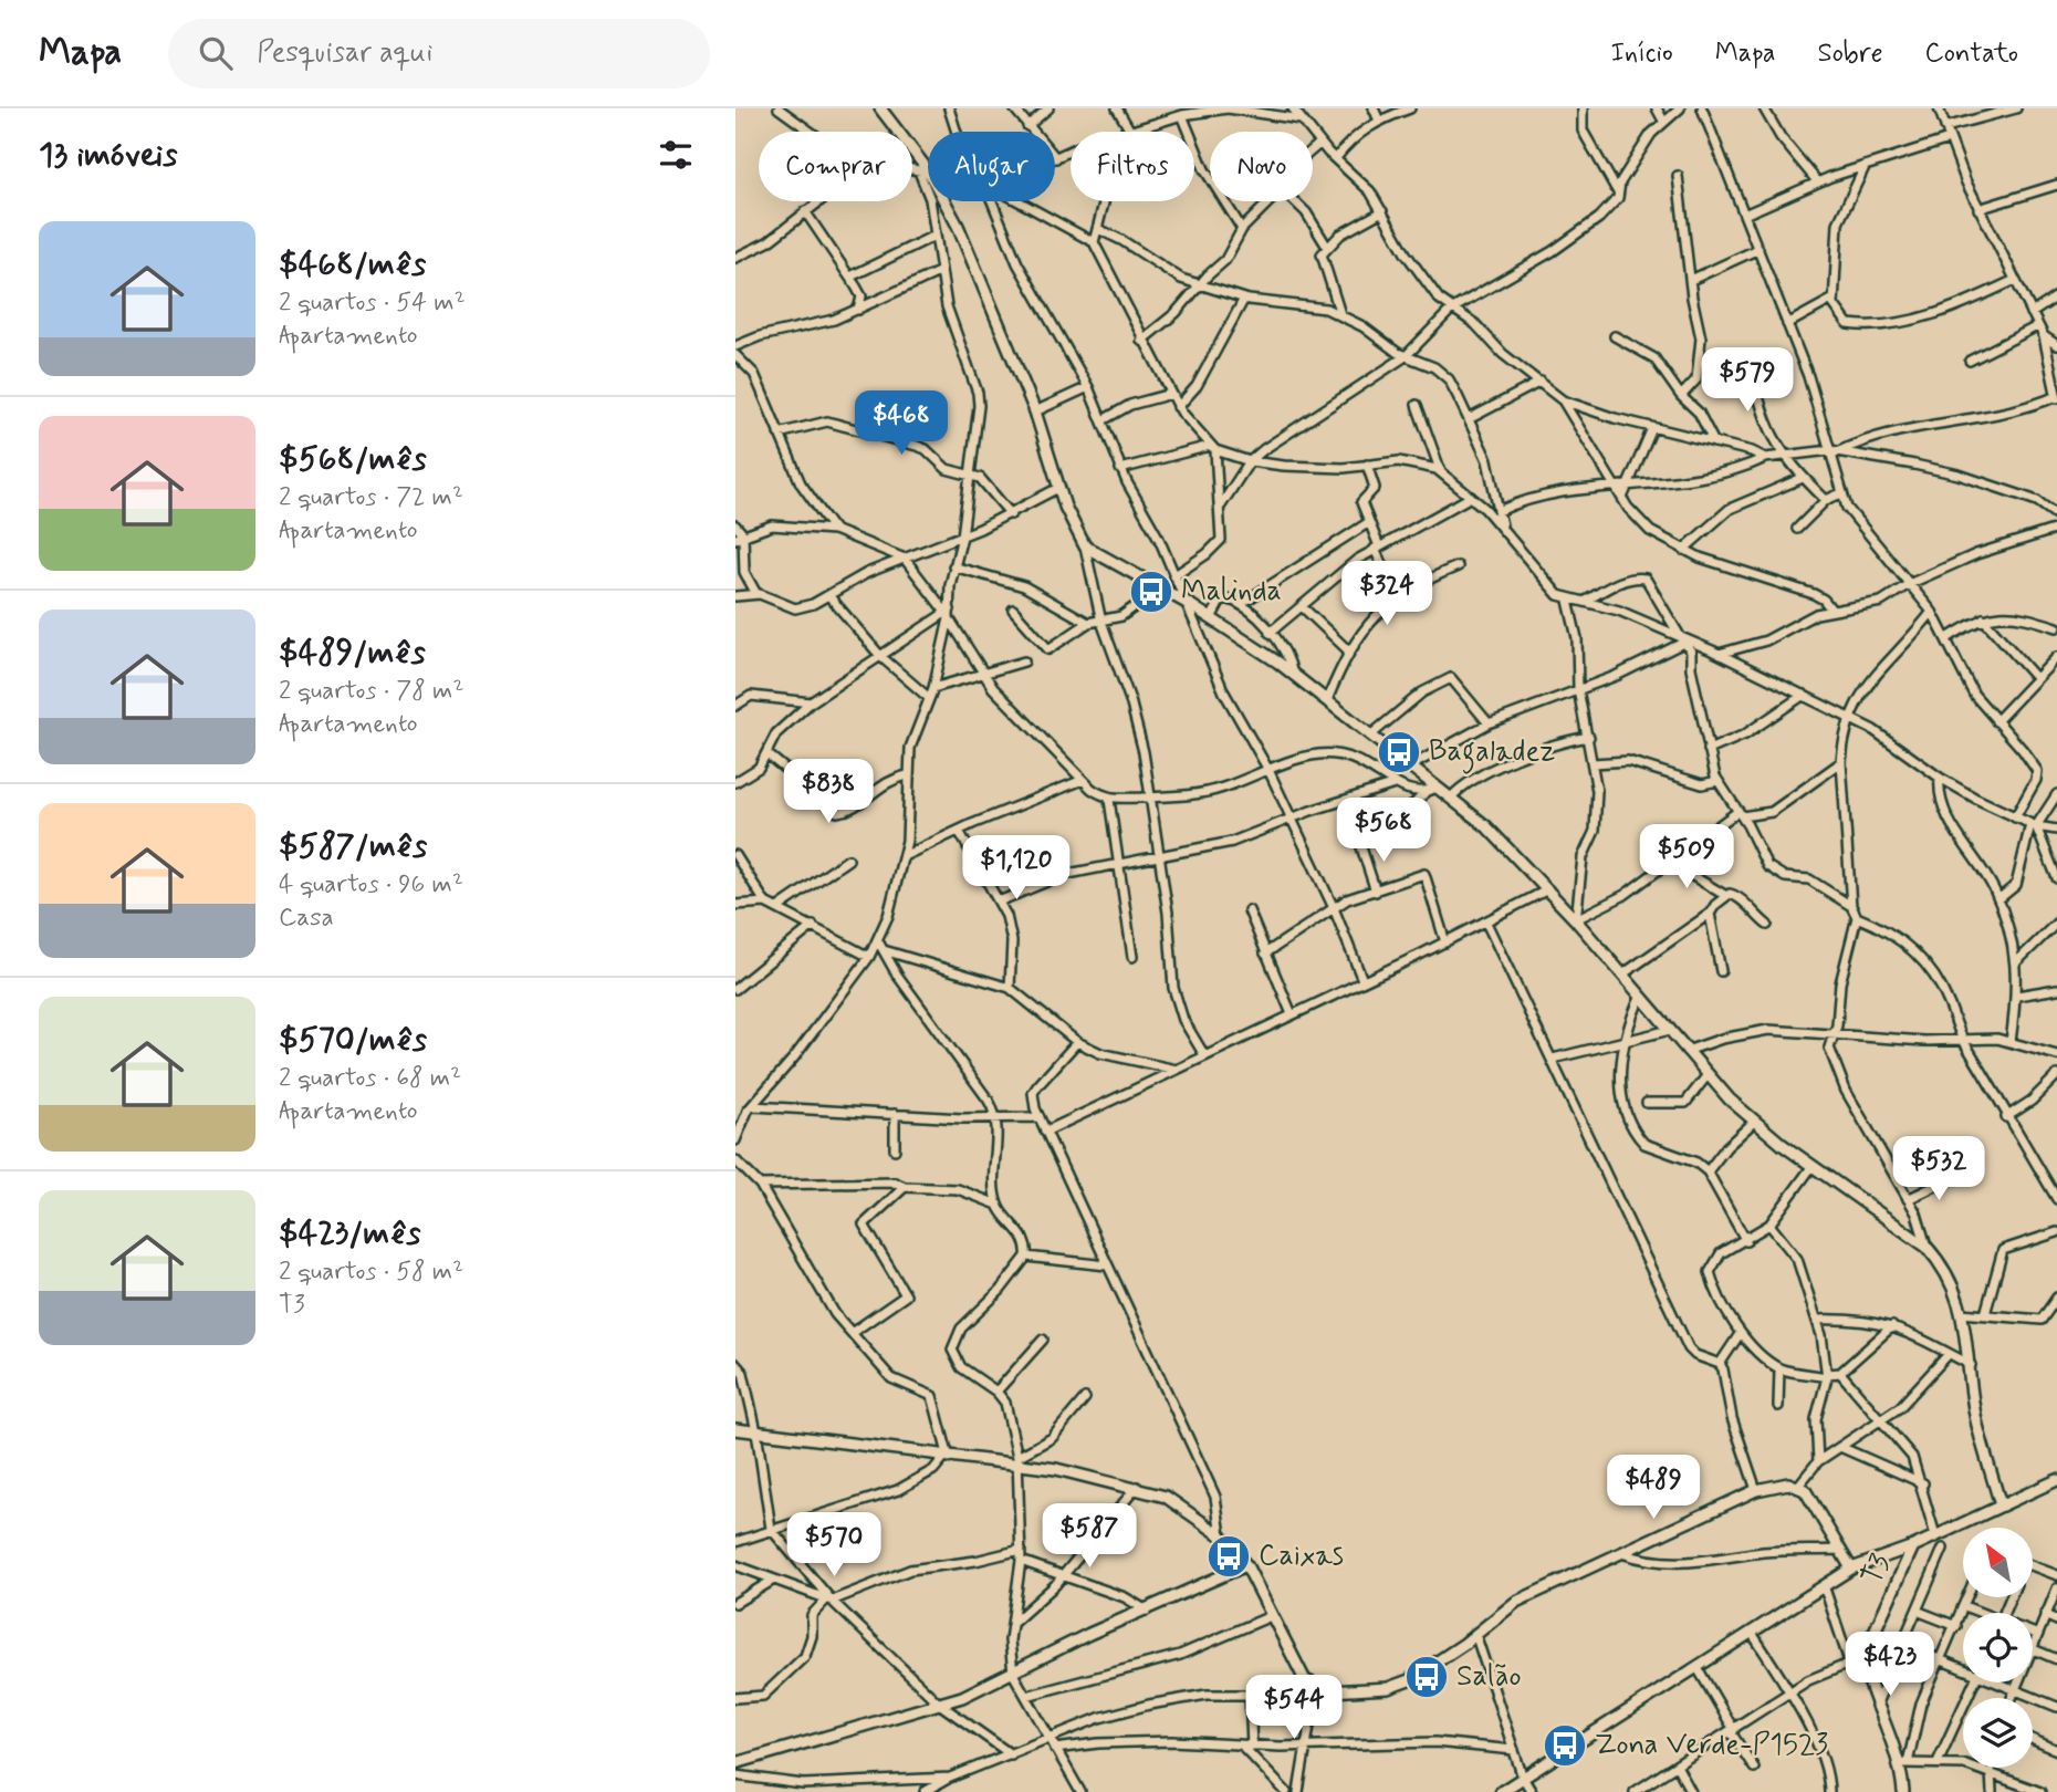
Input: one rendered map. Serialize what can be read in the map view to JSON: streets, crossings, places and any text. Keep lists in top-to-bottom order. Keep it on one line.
{"streets":{"street":["T3"]},"places":{"bus stop":["Malinda","Bagaladez","Caixas","Salão","Zona Verde-P1523"]},"north":"top left","page":{"header":"Mapa","search":"Pesquisar aqui","nav":["Início","Mapa","Sobre","Contato"],"heading":"13 imóveis","chip":["Comprar","Alugar","Filtros","Novo"],"list":[{"name":"$468/mês","note":"2 quartos · 54 m² · Apartamento"},{"name":"$568/mês","note":"2 quartos · 72 m² · Apartamento"},{"name":"$489/mês","note":"2 quartos · 78 m² · Apartamento"},{"name":"$587/mês","note":"4 quartos · 96 m² · Casa"},{"name":"$570/mês","note":"2 quartos · 68 m² · Apartamento"},{"name":"$423/mês","note":"2 quartos · 58 m² · T3"}],"price":["$579","$468","$324","$838","$568","$509","$1,120","$532","$489","$587","$570","$423","$544"]}}
